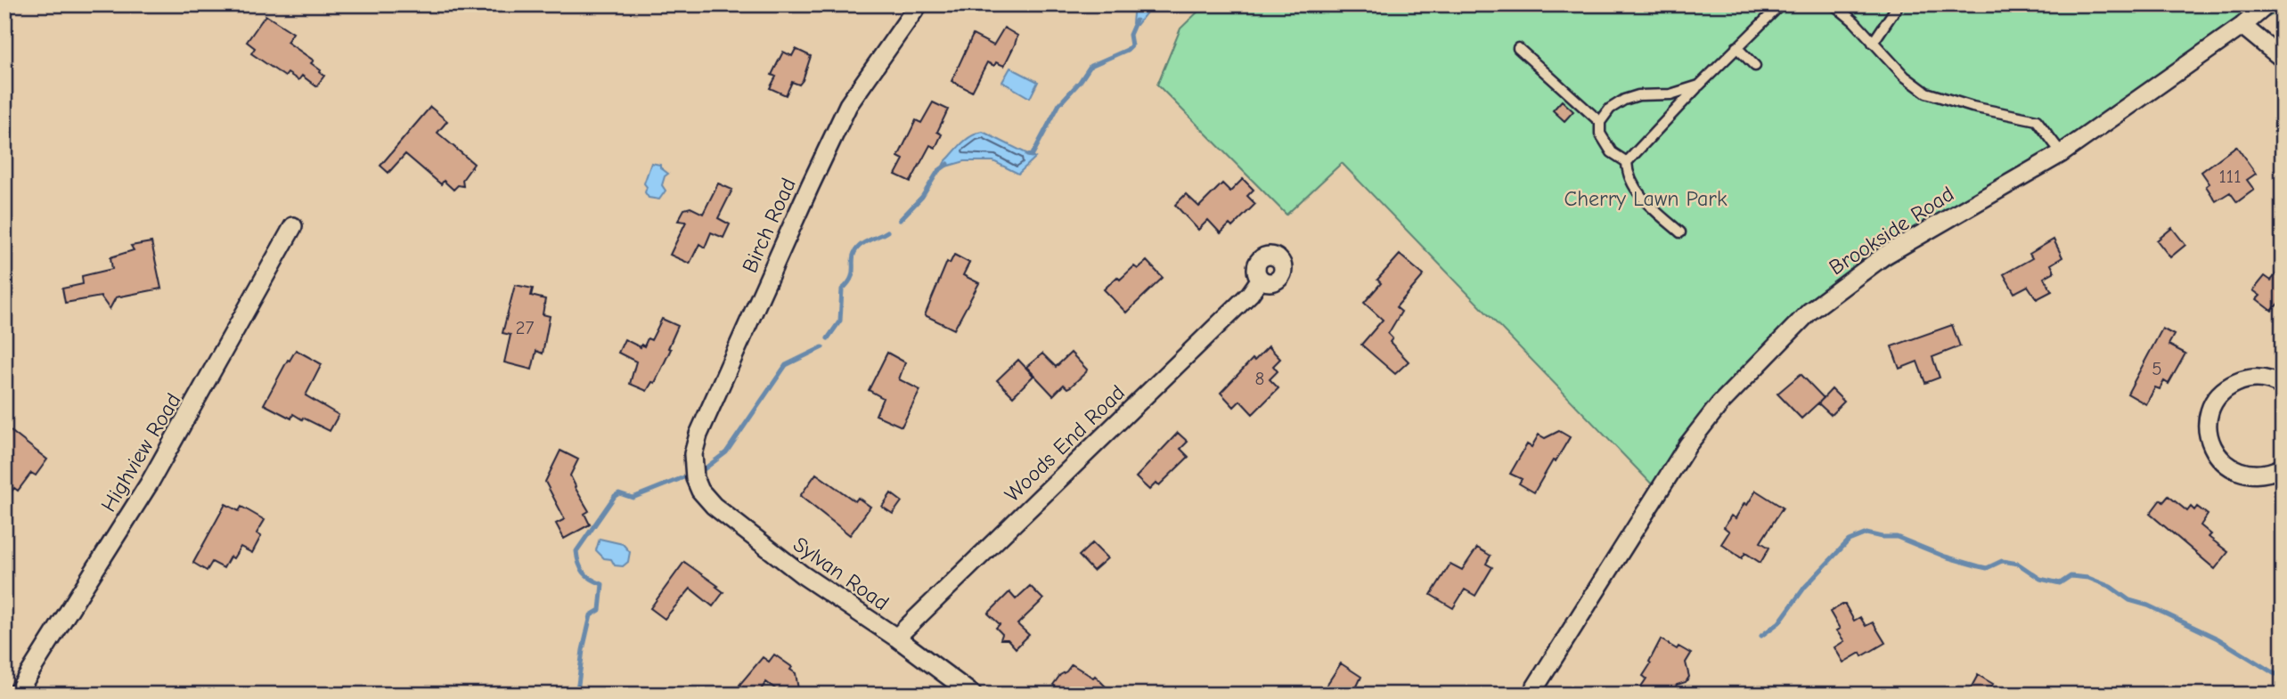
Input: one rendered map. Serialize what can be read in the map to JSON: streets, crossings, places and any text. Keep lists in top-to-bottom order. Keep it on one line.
{"streets":{"street":["Birch Road","Brookside Road","Woods End Road","Highview Road","Sylvan Road"]},"crossings":[["Birch Road","Sylvan Road"],["Woods End Road","Sylvan Road"]],"parks":["Cherry Lawn Park"],"house_numbers":["111","27","5","8"]}
